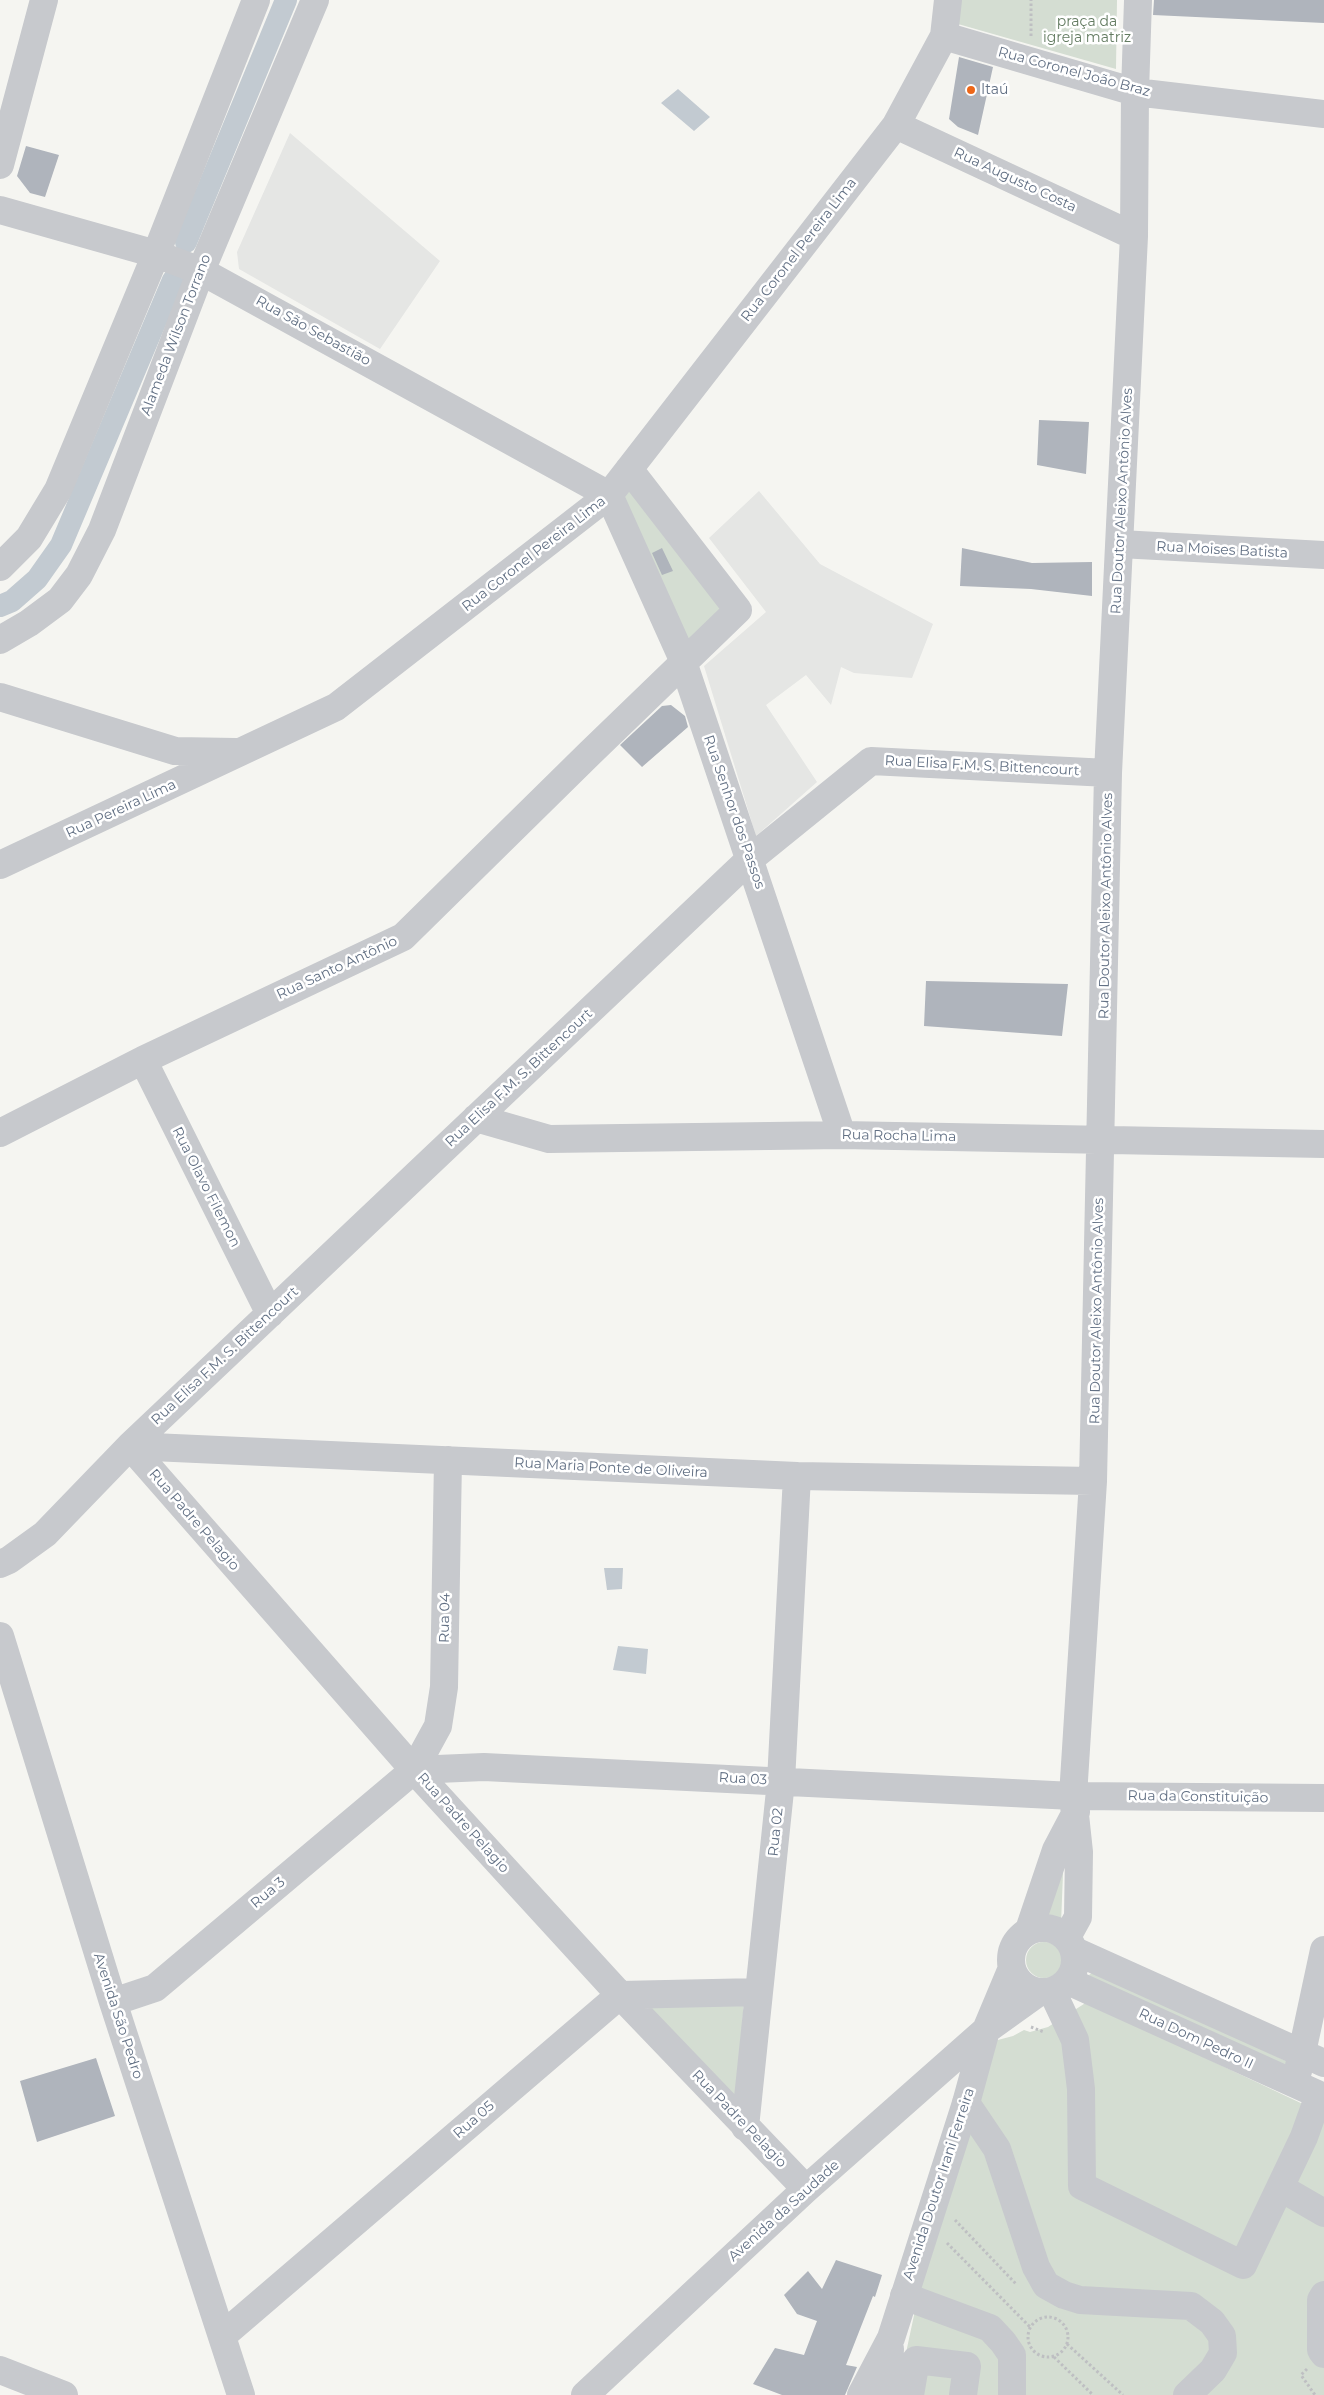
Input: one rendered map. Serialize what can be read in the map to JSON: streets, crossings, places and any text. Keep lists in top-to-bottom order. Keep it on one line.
{"streets":{"street":["Rua Coronel João Braz","Rua Augusto Costa","Rua Coronel Pereira Lima","Rua São Sebastião","Alameda Wilson Torrano","Rua Doutor Aleixo Antônio Alves","Rua Moises Batista","Rua Elisa F.M. S. Bittencourt","Rua Pereira Lima","Rua Senhor dos Passos","Rua Santo Antônio","Rua Rocha Lima","Rua Olavo Filemon","Rua Maria Ponte de Oliveira","Rua Padre Pelagio","Rua 04","Rua 03","Rua da Constituição","Rua 02","Rua 3","Avenida São Pedro","Rua Dom Pedro II","Rua 05","Avenida Doutor Irani Ferreira","Avenida da Saudade"]},"crossings":[["Rua Coronel João Braz","Rua Coronel Pereira Lima"],["Rua Coronel João Braz","Rua Doutor Aleixo Antônio Alves"],["Rua Augusto Costa","Rua Coronel Pereira Lima"],["Rua Augusto Costa","Rua Doutor Aleixo Antônio Alves"],["Rua Coronel Pereira Lima","Rua São Sebastião"],["Rua Coronel Pereira Lima","Rua Pereira Lima"],["Rua Coronel Pereira Lima","Rua Senhor dos Passos"],["Rua Coronel Pereira Lima","Rua Santo Antônio"],["Rua São Sebastião","Alameda Wilson Torrano"],["Rua São Sebastião","Rua Senhor dos Passos"],["Rua Doutor Aleixo Antônio Alves","Rua Moises Batista"],["Rua Doutor Aleixo Antônio Alves","Rua Elisa F.M. S. Bittencourt"],["Rua Doutor Aleixo Antônio Alves","Rua Rocha Lima"],["Rua Doutor Aleixo Antônio Alves","Rua Maria Ponte de Oliveira"],["Rua Doutor Aleixo Antônio Alves","Rua 03"],["Rua Doutor Aleixo Antônio Alves","Rua da Constituição"],["Rua Doutor Aleixo Antônio Alves","Rua Dom Pedro II"],["Rua Doutor Aleixo Antônio Alves","Avenida Doutor Irani Ferreira"],["Rua Elisa F.M. S. Bittencourt","Rua Senhor dos Passos"],["Rua Elisa F.M. S. Bittencourt","Rua Rocha Lima"],["Rua Elisa F.M. S. Bittencourt","Rua Olavo Filemon"],["Rua Elisa F.M. S. Bittencourt","Rua Maria Ponte de Oliveira"],["Rua Elisa F.M. S. Bittencourt","Rua Padre Pelagio"],["Rua Senhor dos Passos","Rua Santo Antônio"],["Rua Senhor dos Passos","Rua Rocha Lima"],["Rua Santo Antônio","Rua Olavo Filemon"],["Rua Maria Ponte de Oliveira","Rua Padre Pelagio"],["Rua Maria Ponte de Oliveira","Rua 04"],["Rua Maria Ponte de Oliveira","Rua 02"],["Rua Padre Pelagio","Rua 04"],["Rua Padre Pelagio","Rua 03"],["Rua Padre Pelagio","Rua 02"],["Rua Padre Pelagio","Rua 3"],["Rua Padre Pelagio","Rua 05"],["Rua Padre Pelagio","Avenida da Saudade"],["Rua 04","Rua 03"],["Rua 04","Rua 3"],["Rua 03","Rua da Constituição"],["Rua 03","Rua 02"],["Rua 03","Rua 3"],["Rua 3","Avenida São Pedro"],["Avenida São Pedro","Rua 05"],["Rua Dom Pedro II","Avenida Doutor Irani Ferreira"],["Avenida Doutor Irani Ferreira","Avenida da Saudade"]],"parks":["praça da igreja matriz"],"places":["Itaú"]}
